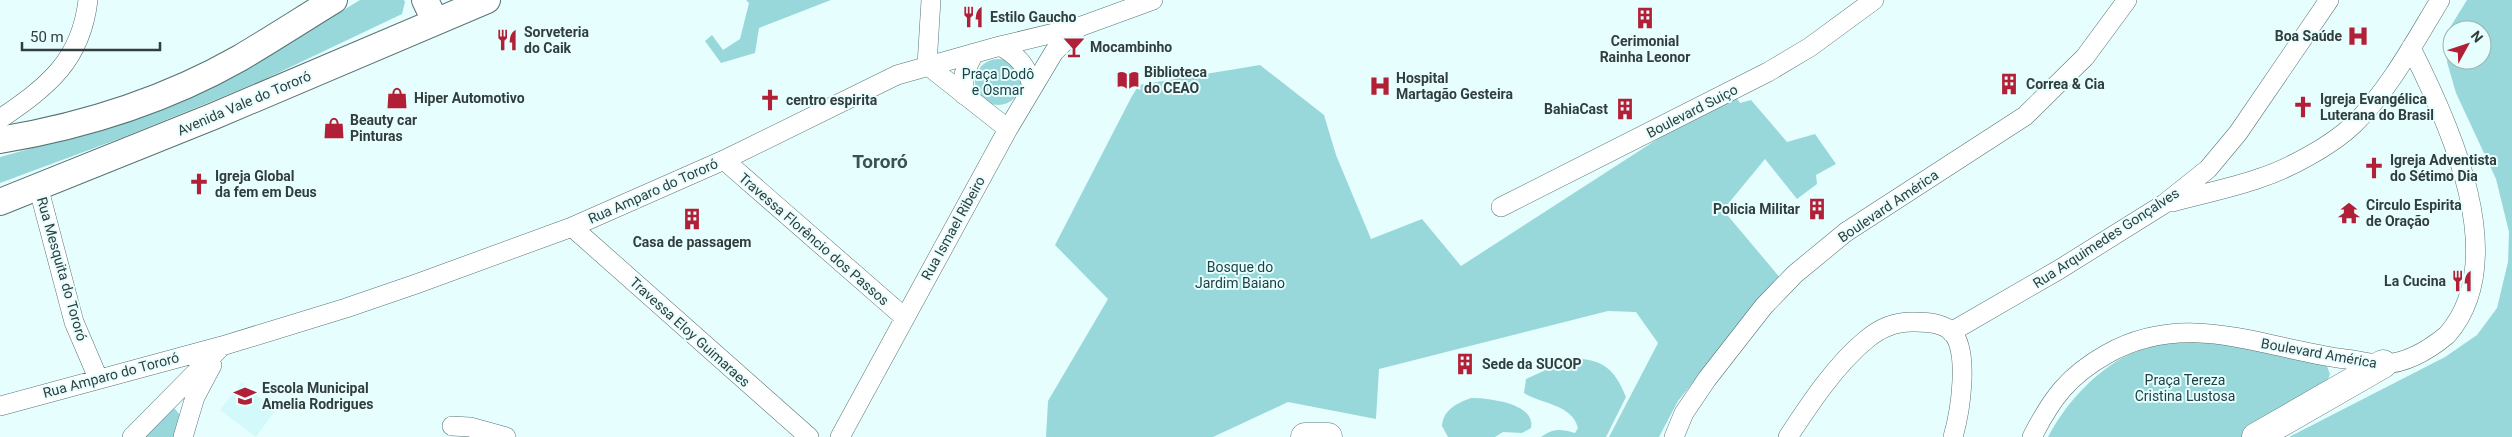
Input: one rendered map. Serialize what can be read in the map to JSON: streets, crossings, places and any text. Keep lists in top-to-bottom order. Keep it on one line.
{"streets":{"street":["Avenida Vale do Tororó","Boulevard Suiço","Rua Amparo do Tororó","Boulevard América","Rua Ismael Ribeiro","Rua Arquimedes Gonçalves","Travessa Florêncio dos Passos","Rua Mesquita do Tororó","Travessa Eloy Guimaraes"]},"crossings":[["Avenida Vale do Tororó","Rua Mesquita do Tororó"],["Rua Amparo do Tororó","Rua Ismael Ribeiro"],["Rua Amparo do Tororó","Travessa Florêncio dos Passos"],["Rua Amparo do Tororó","Rua Mesquita do Tororó"],["Rua Amparo do Tororó","Travessa Eloy Guimaraes"],["Rua Ismael Ribeiro","Travessa Florêncio dos Passos"]],"districts":["Tororó"],"parks":["Praça Dodô e Osmar","Bosque do Jardim Baiano","Praça Tereza Cristina Lustosa"],"places":{"restaurant":["Estilo Gaucho","Sorveteria do Caik","La Cucina"],"building":["Cerimonial Rainha Leonor","Correa & Cia","BahiaCast","Policia Militar","Casa de passagem","Sede da SUCOP"],"hospital":["Boa Saúde","Hospital Martagão Gesteira"],"bar":["Mocambinho"],"library":["Biblioteca do CEAO"],"shop":["Hiper Automotivo","Beauty car Pinturas"],"church":["centro espirita","Igreja Evangélica Luterana do Brasil","Igreja Adventista do Sétimo Dia","Igreja Global da fem em Deus"],"temple":["Circulo Espirita de Oração"],"school or university":["Escola Municipal Amelia Rodrigues"]},"scale_bar":"50 m","north":"top right"}
